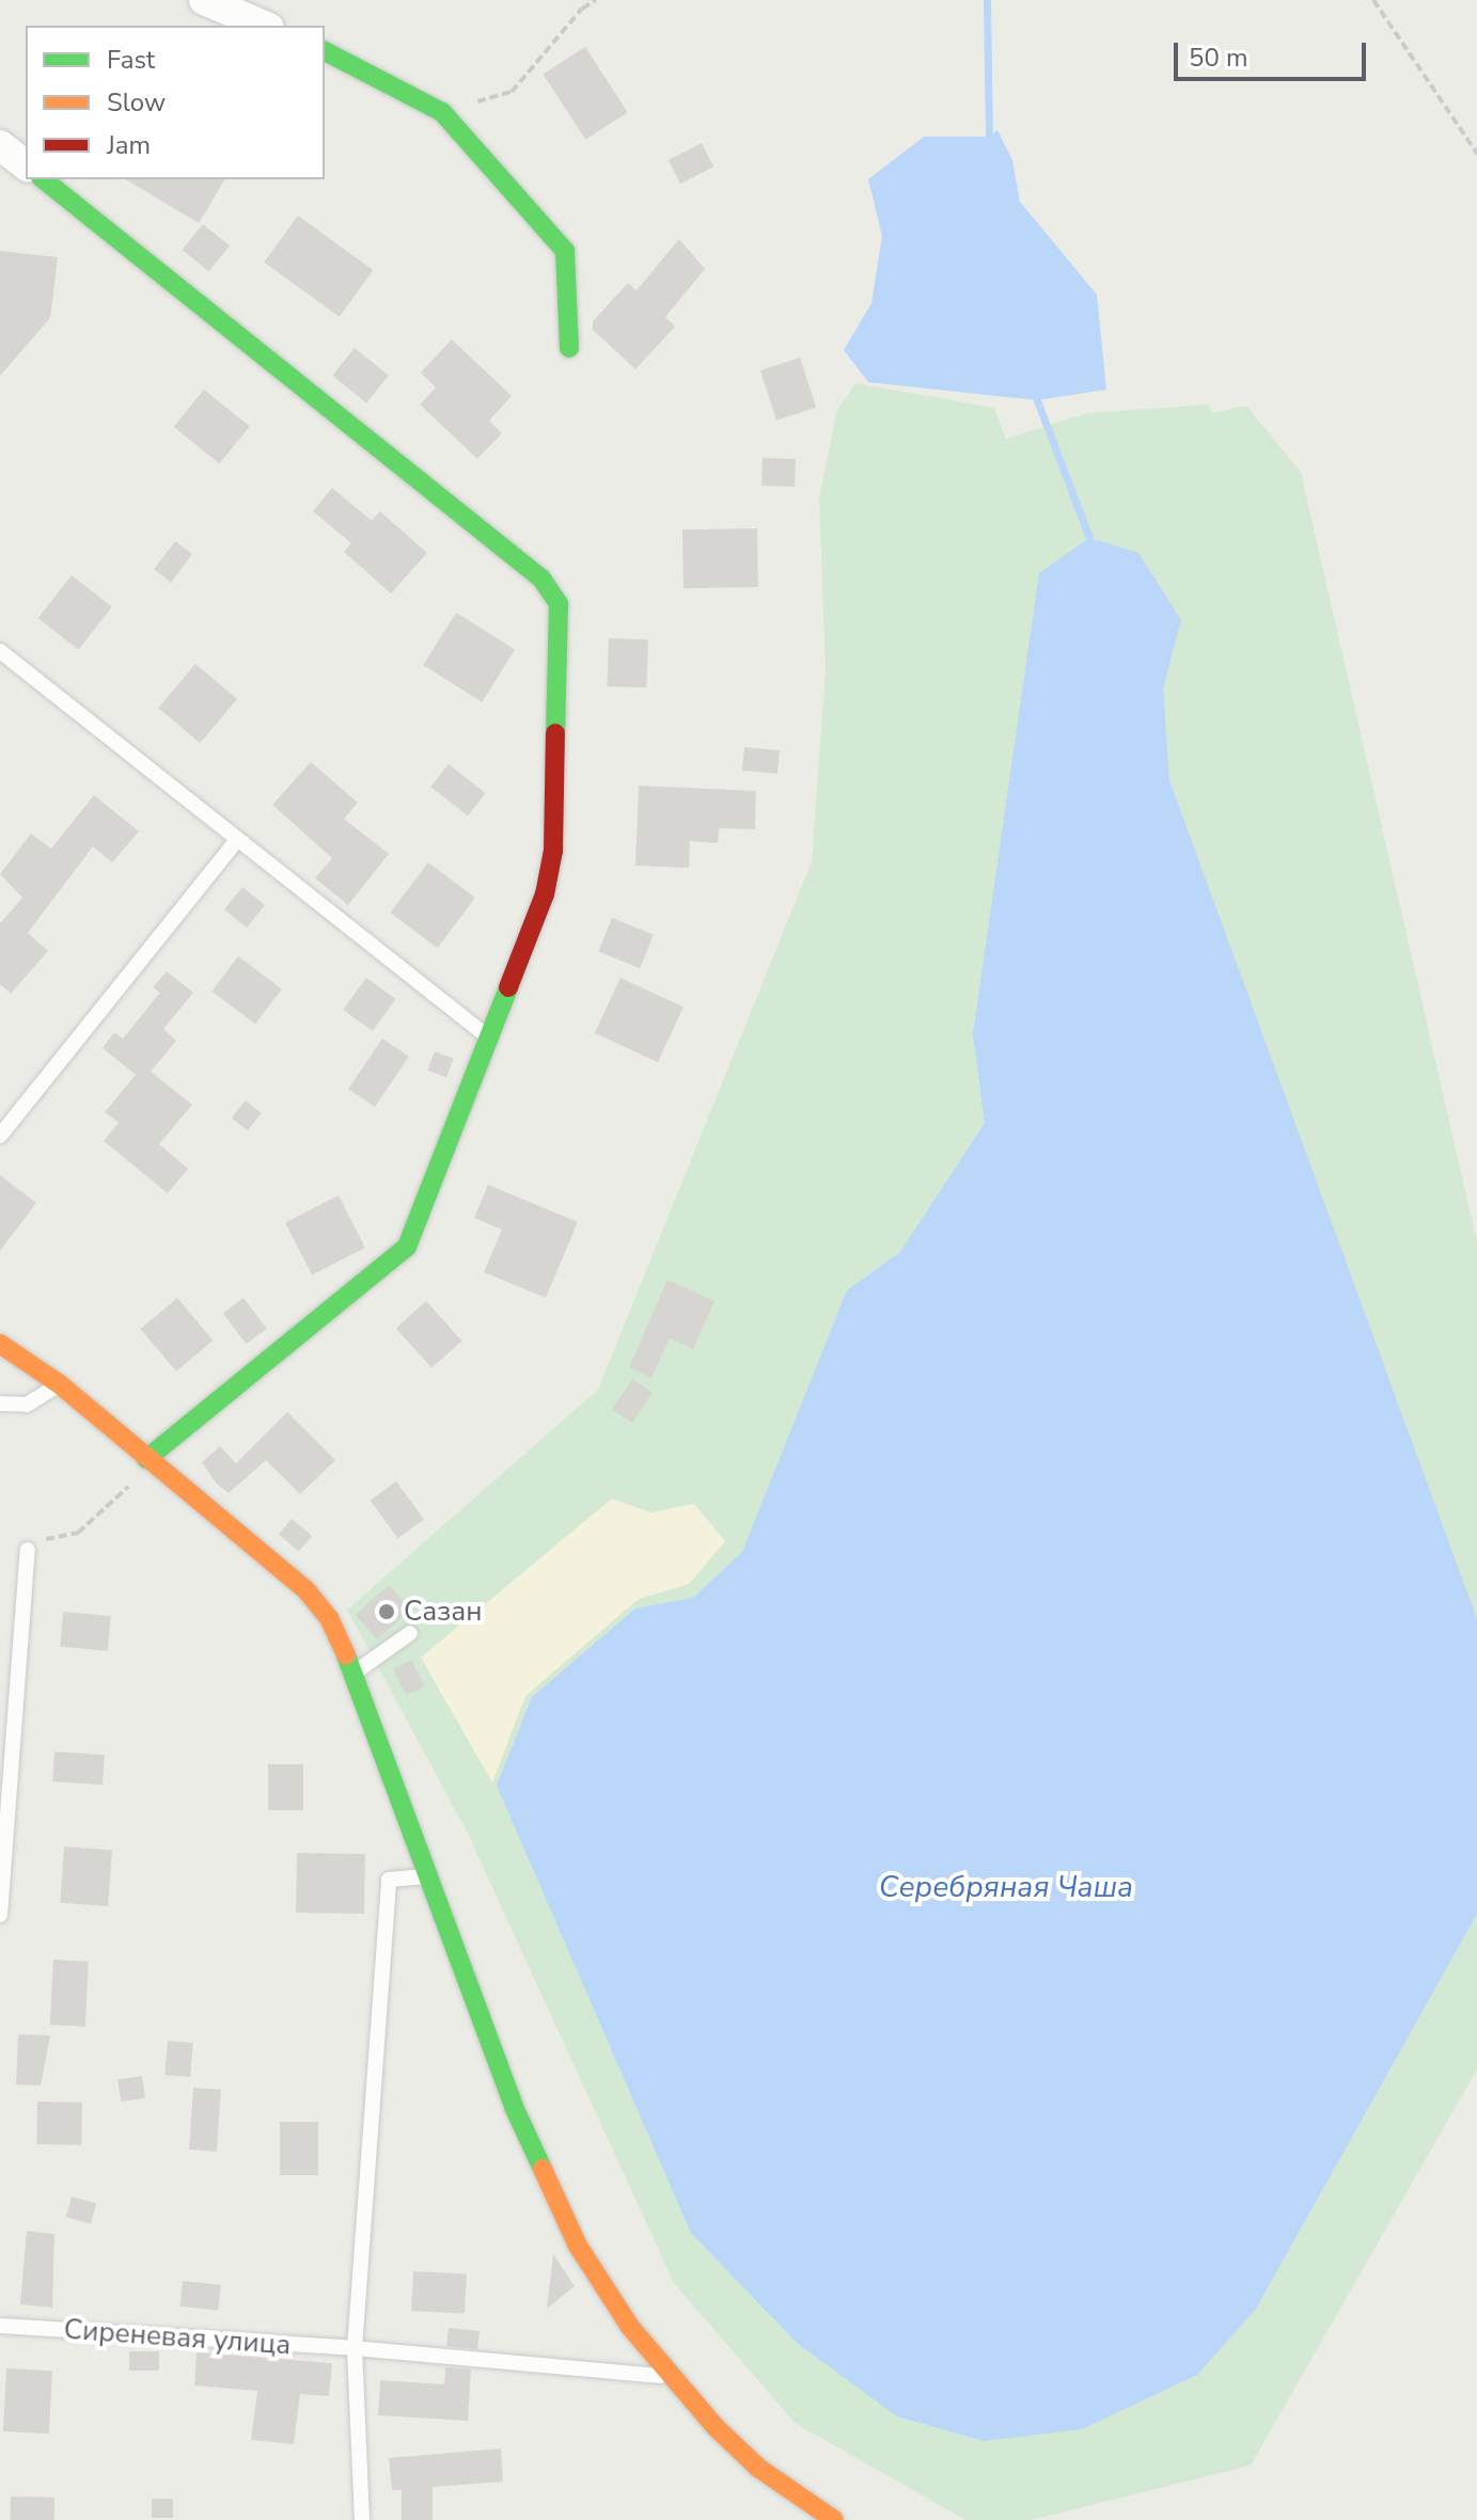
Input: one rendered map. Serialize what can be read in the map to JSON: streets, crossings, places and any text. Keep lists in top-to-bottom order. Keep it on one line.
{"streets":{"lane":["Сиреневая улица"]},"water":["Серебряная Чаша"],"places":["Сазан"],"legend":["Fast","Slow","Jam"],"scale_bar":"50 m"}
